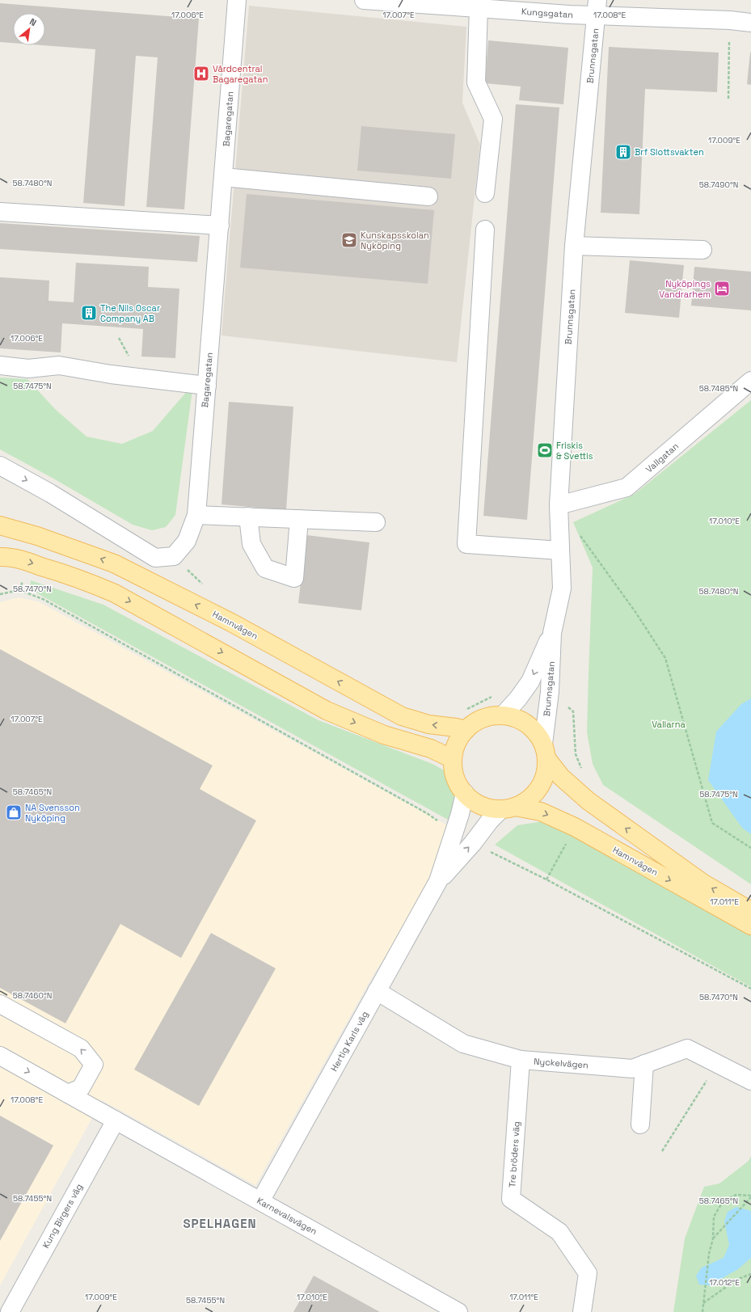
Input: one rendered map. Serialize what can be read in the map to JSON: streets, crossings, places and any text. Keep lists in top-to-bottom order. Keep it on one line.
{"streets":{"main road":["Hamnvägen"],"street":["Kungsgatan","Brunnsgatan","Bagaregatan","Vallgatan","Hertig Karls väg","Nyckelvägen","Tre bröders väg","Kung Birgers väg","Karnevalsvägen"]},"crossings":[["Kungsgatan","Brunnsgatan"],["Brunnsgatan","Vallgatan"],["Brunnsgatan","Hamnvägen"],["Brunnsgatan","Hertig Karls väg"],["Hamnvägen","Hertig Karls väg"],["Hertig Karls väg","Nyckelvägen"],["Hertig Karls väg","Karnevalsvägen"],["Nyckelvägen","Tre bröders väg"],["Kung Birgers väg","Karnevalsvägen"]],"districts":["SPELHAGEN"],"parks":["Vallarna"],"places":{"hospital":["Vårdcentral Bagaregatan"],"building":["Brf Slottsvakten","The Nils Oscar Company AB"],"school or university":["Kunskapsskolan Nyköping"],"hotel":["Nyköpings Vandrarhem"],"sports":["Friskis & Svettis"],"shop":["NA Svensson Nyköping"]},"north":"top right","coordinates":["17.006°E","17.007°E","17.008°E","17.009°E","58.7480°N","58.7490°N","58.7475°N","58.7485°N","17.010°E","58.7470°N","58.7465°N","17.011°E","58.7460°N","58.7455°N","17.012°E"]}
